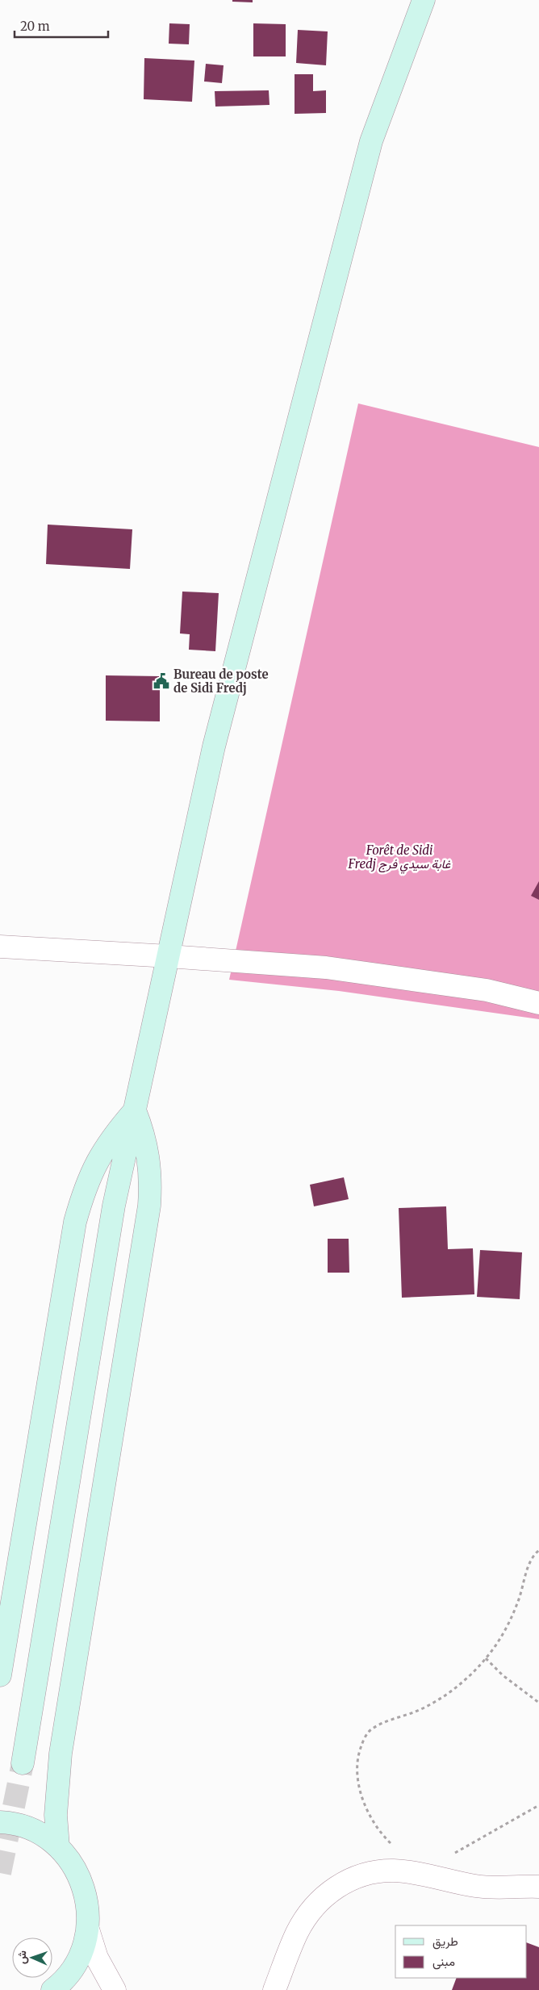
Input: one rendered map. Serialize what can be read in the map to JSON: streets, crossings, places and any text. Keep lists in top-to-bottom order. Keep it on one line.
{"parks":["Forêt de Sidi Fredj غابة سيدي فرج"],"places":{"public building":["Bureau de poste de Sidi Fredj"]},"legend":["طريق","مبنى"],"scale_bar":"20 m","north":"left"}
